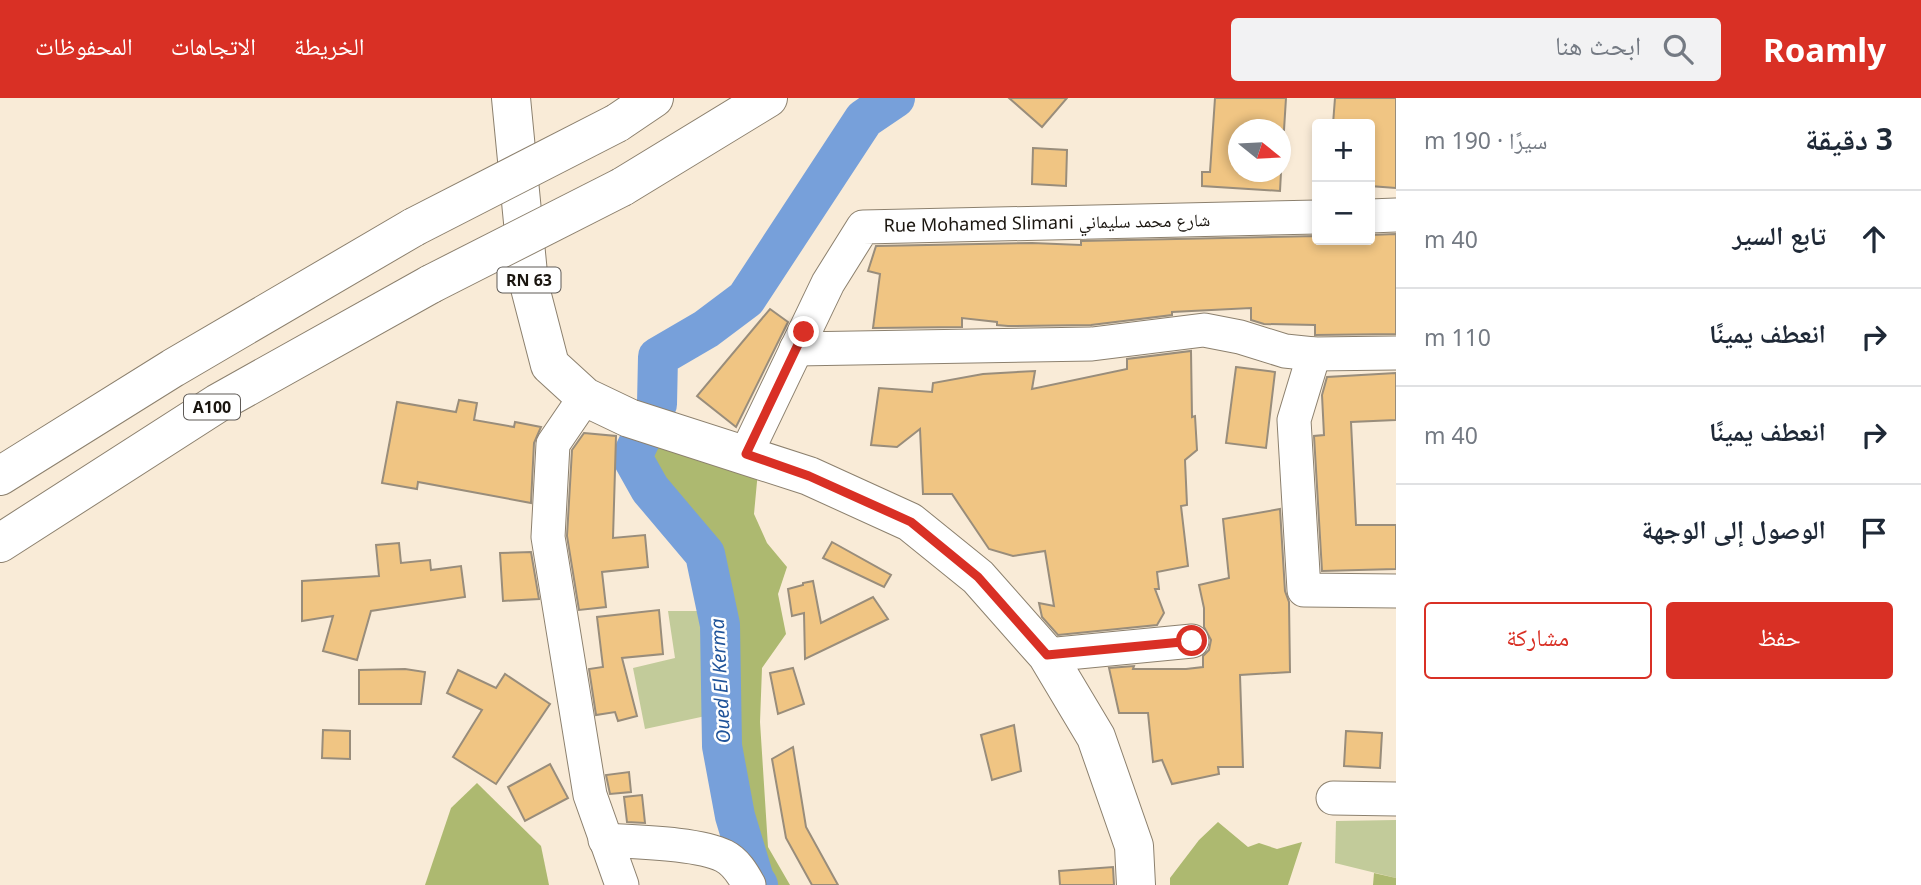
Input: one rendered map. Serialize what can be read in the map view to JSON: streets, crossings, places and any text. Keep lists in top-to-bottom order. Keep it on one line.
{"streets":{"main road":["RN 63","A100"],"street":["Rue Mohamed Slimani شارع محمد سليماني"]},"crossings":[["Rue Mohamed Slimani شارع محمد سليماني","RN 63"]],"water":["Oued El Kerma"],"north":"right","page":{"header":"Roamly","search":"ابحث هنا","nav":["الخريطة","الاتجاهات","المحفوظات"],"heading":["3 دقيقة","سيرًا · 190 m"],"map_buttons":["+","−"],"list":[["تابع السير","40 m"],["انعطف يمينًا","110 m"],["انعطف يمينًا","40 m"],"الوصول إلى الوجهة"],"buttons":["حفظ","مشاركة"]}}
